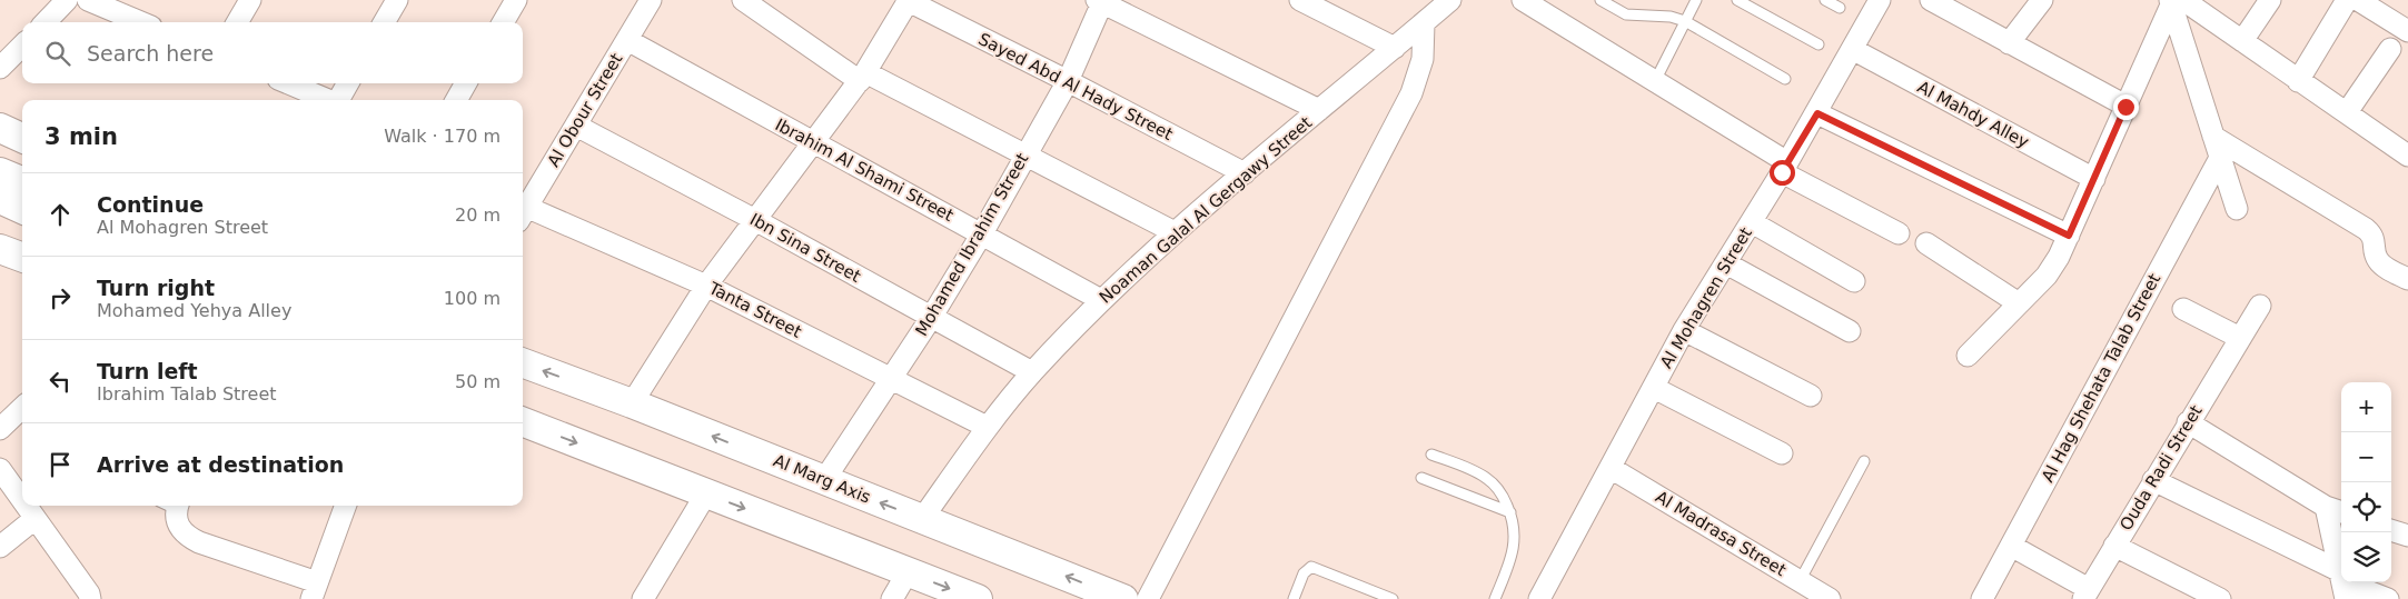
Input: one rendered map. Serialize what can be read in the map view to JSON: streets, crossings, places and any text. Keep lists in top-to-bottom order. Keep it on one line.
{"streets":{"main road":["Al Marg Axis"],"street":["Sayed Abd Al Hady Street","Al Obour Street","Al Mahdy Alley","Ibrahim Al Shami Street","Noaman Galal Al Gergawy Street","Mohamed Ibrahim Street","Ibn Sina Street","Al Mohagren Street","Tanta Street","Al Hag Shehata Talab Street","Ouda Radi Street","Al Madrasa Street"]},"crossings":[["Sayed Abd Al Hady Street","Noaman Galal Al Gergawy Street"],["Sayed Abd Al Hady Street","Mohamed Ibrahim Street"],["Al Obour Street","Ibrahim Al Shami Street"],["Al Obour Street","Ibn Sina Street"],["Al Mahdy Alley","Al Mohagren Street"],["Ibrahim Al Shami Street","Noaman Galal Al Gergawy Street"],["Ibrahim Al Shami Street","Mohamed Ibrahim Street"],["Noaman Galal Al Gergawy Street","Ibn Sina Street"],["Noaman Galal Al Gergawy Street","Tanta Street"],["Noaman Galal Al Gergawy Street","Al Marg Axis"],["Mohamed Ibrahim Street","Ibn Sina Street"],["Mohamed Ibrahim Street","Tanta Street"],["Mohamed Ibrahim Street","Al Marg Axis"],["Al Mohagren Street","Al Madrasa Street"]],"page":{"search":"Search here","heading":["3 min","Walk · 170 m"],"list":[["Continue","Al Mohagren Street","20 m"],["Turn right","Mohamed Yehya Alley","100 m"],["Turn left","Ibrahim Talab Street","50 m"],"Arrive at destination"],"map_buttons":["+","−"]}}
